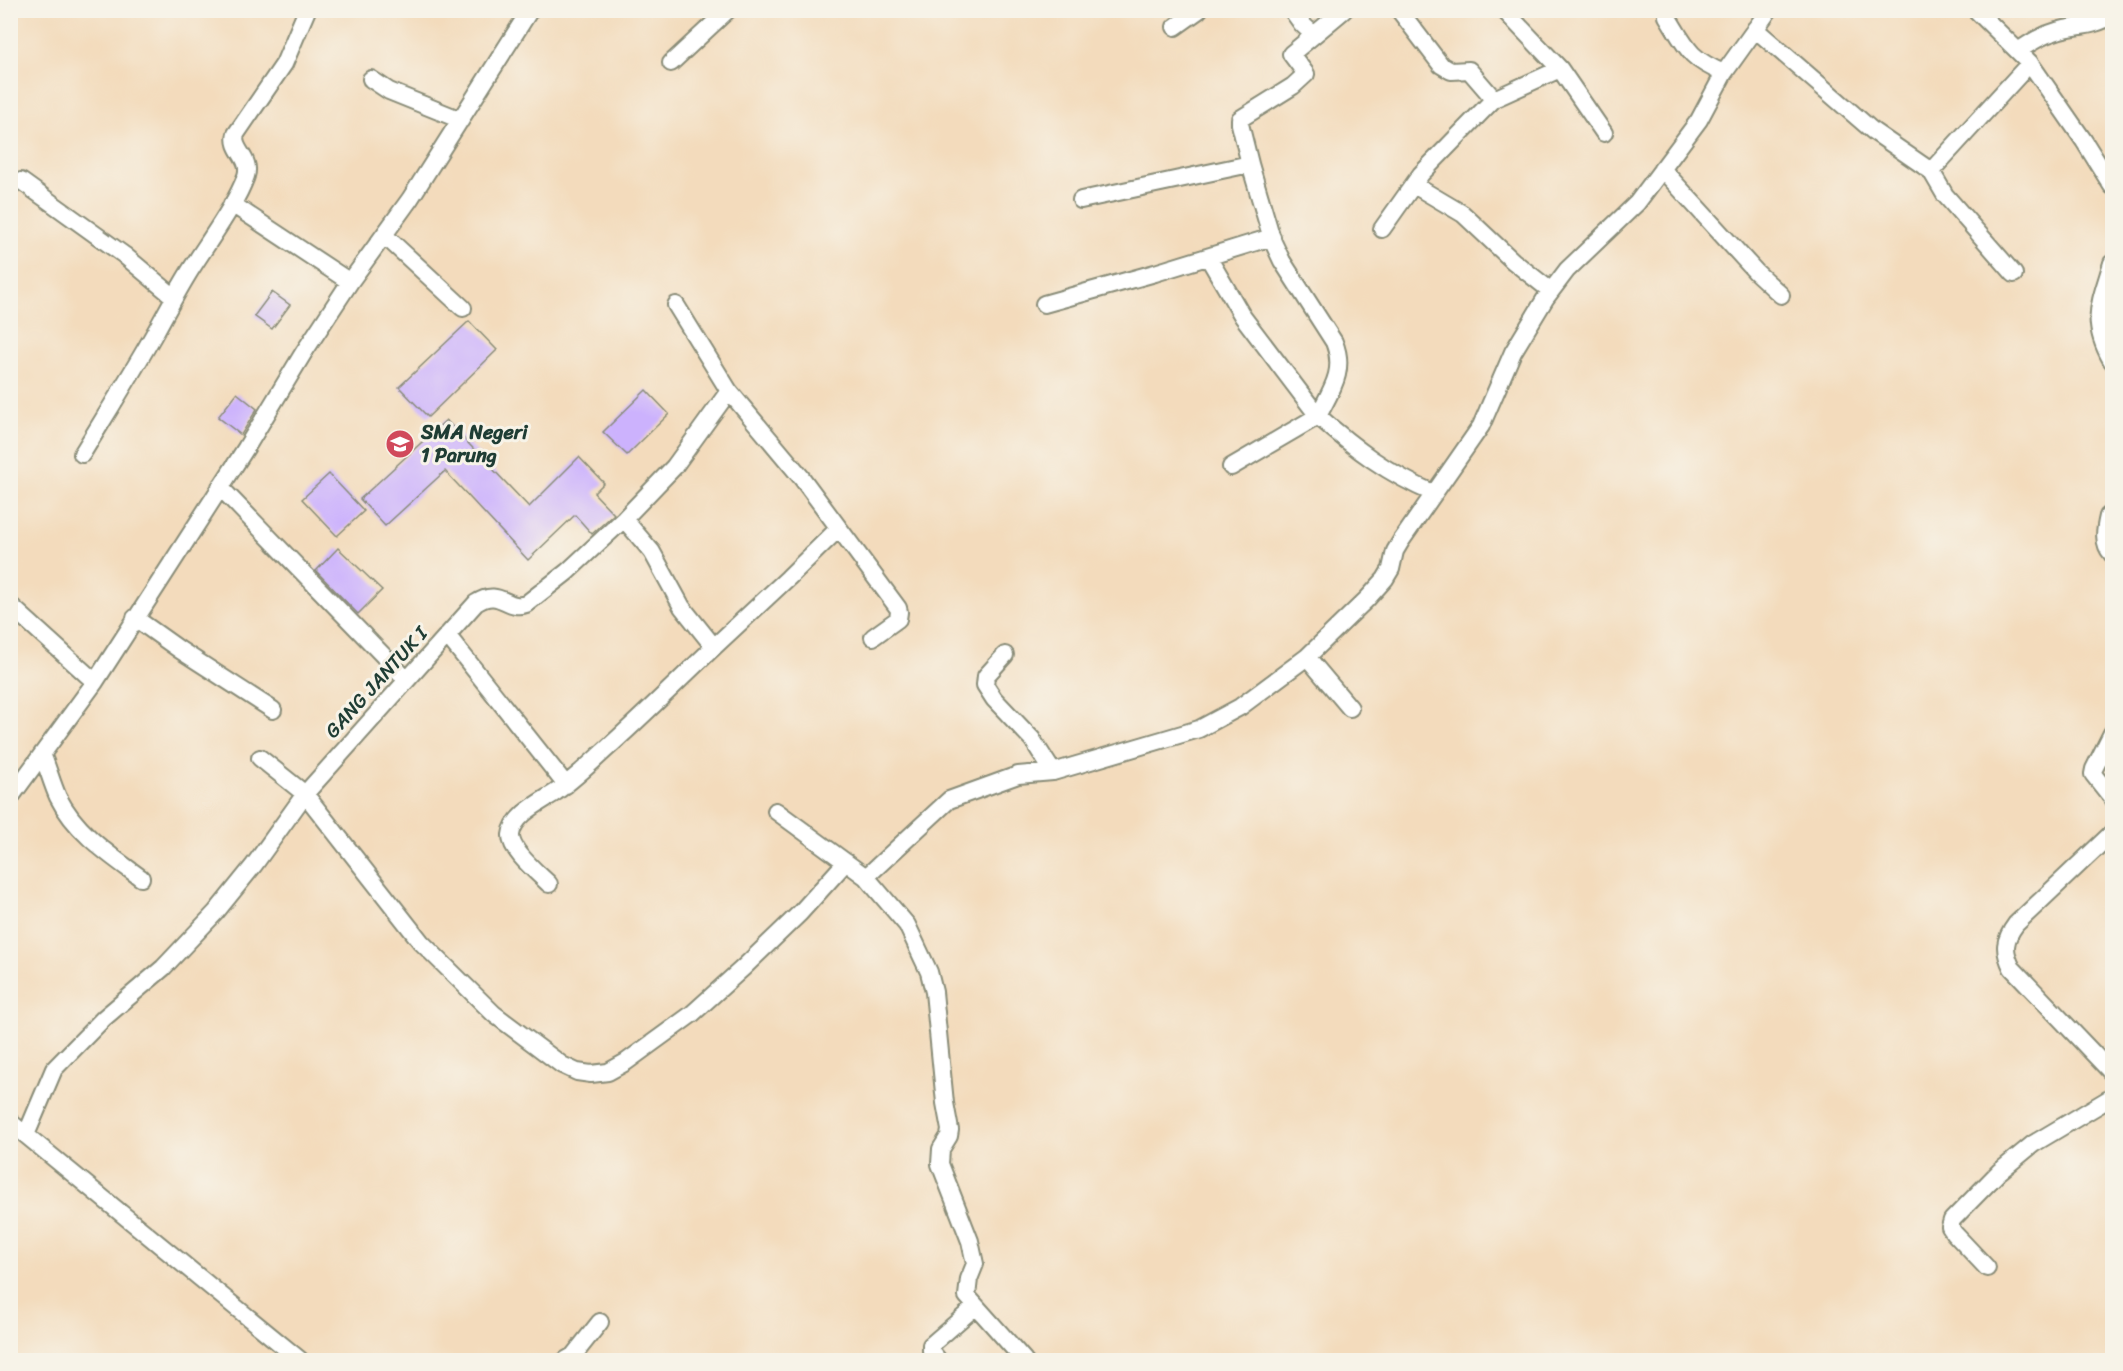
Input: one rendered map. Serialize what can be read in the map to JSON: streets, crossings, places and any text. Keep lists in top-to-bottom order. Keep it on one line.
{"streets":{"street":["GANG JANTUK I"]},"places":{"school or university":["SMA Negeri 1 Parung"]}}
